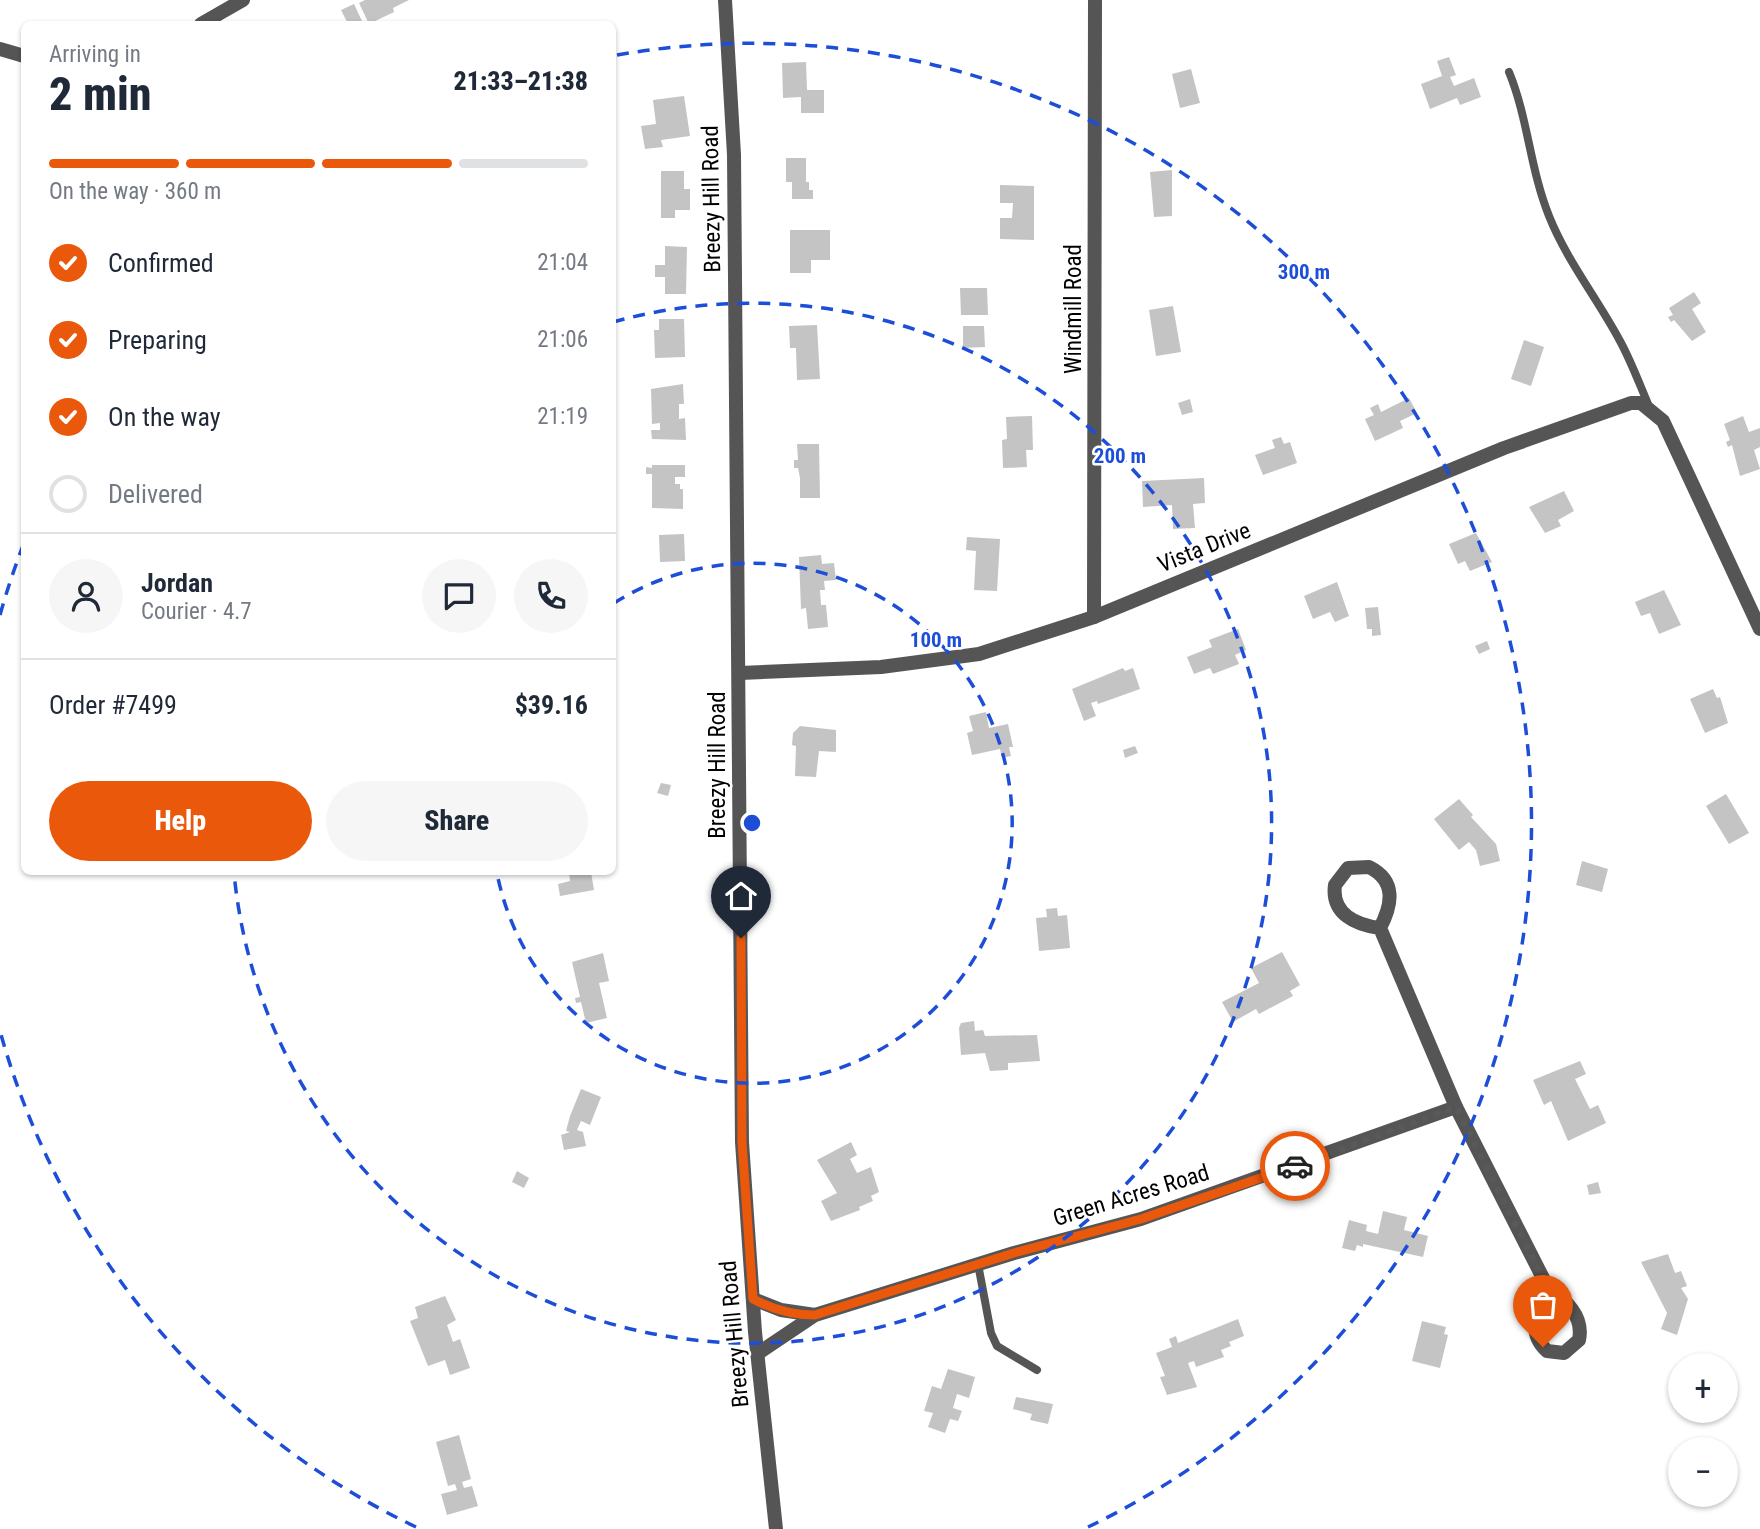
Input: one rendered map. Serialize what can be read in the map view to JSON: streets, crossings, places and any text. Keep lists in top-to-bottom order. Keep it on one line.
{"streets":{"street":["Breezy Hill Road","Windmill Road","Vista Drive","Green Acres Road"]},"crossings":[["Breezy Hill Road","Vista Drive"],["Breezy Hill Road","Green Acres Road"],["Windmill Road","Vista Drive"]],"page":{"heading":["2 min","Arriving in","21:33–21:38"],"panel":["Jordan","Courier · 4.7","Order #7499","$39.16"],"bar":"On the way · 360 m","list":[["Confirmed","21:04"],["Preparing","21:06"],["On the way","21:19"],"Delivered"],"buttons":["Help","Share"],"map_buttons":["+","−"]},"rings":["300 m","200 m","100 m"]}
